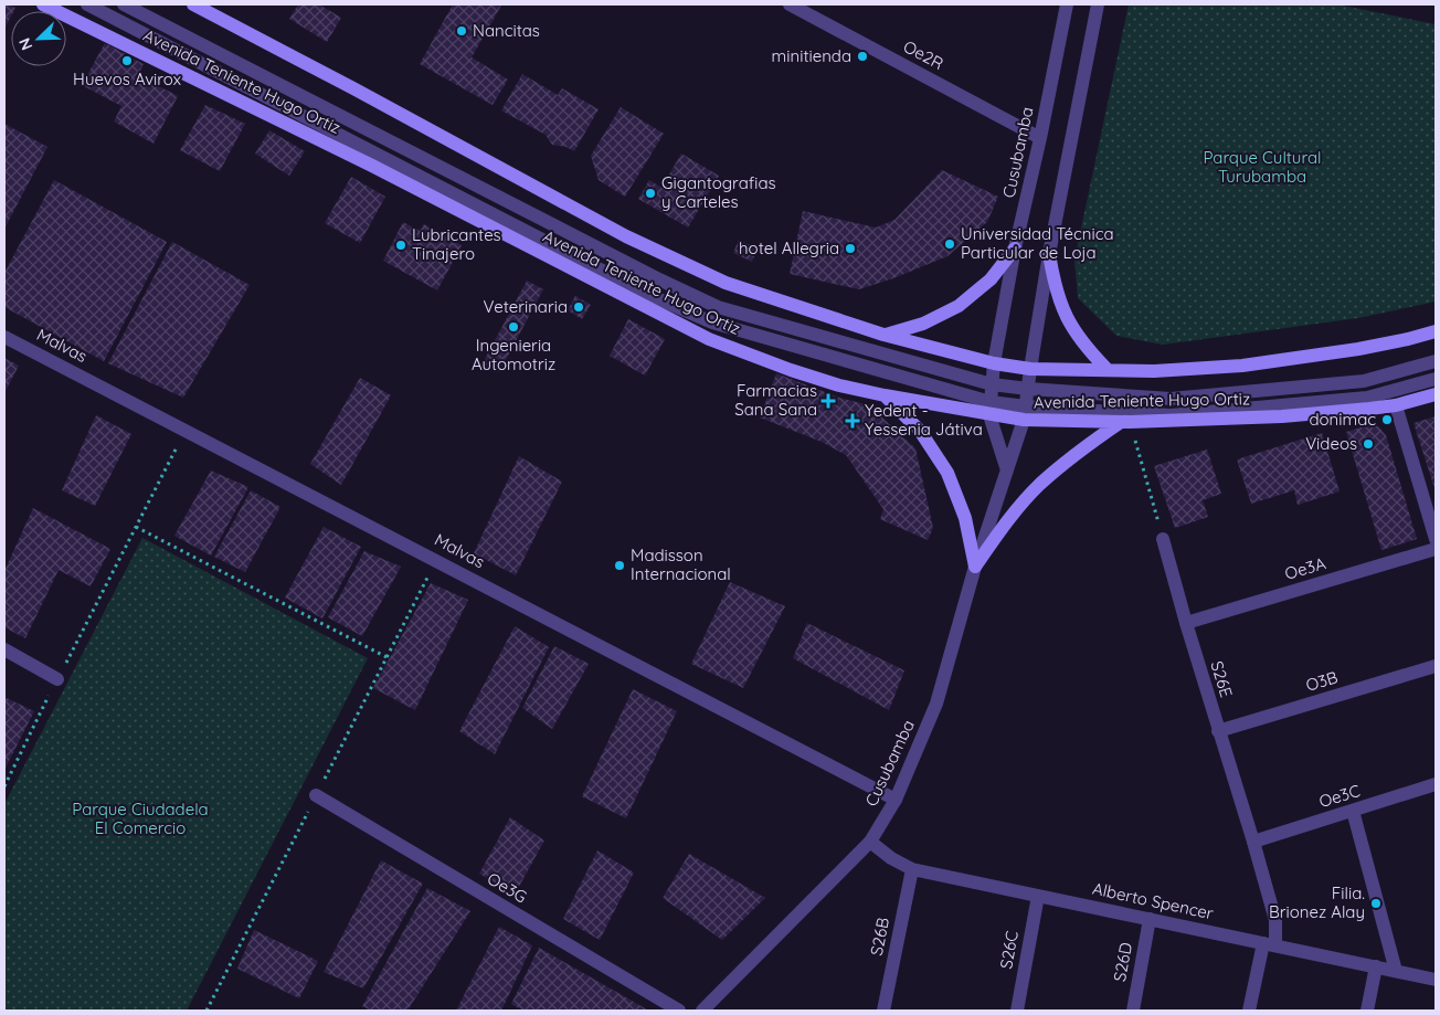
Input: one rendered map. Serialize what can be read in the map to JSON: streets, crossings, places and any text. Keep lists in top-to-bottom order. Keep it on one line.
{"streets":{"main road":["Avenida Teniente Hugo Ortiz"],"street":["Oe2R","Cusubamba","Malvas","Oe3A","S26E","O3B","Oe3C","Oe3G","Alberto Spencer","S26B","S26C","S26D"]},"crossings":[["Oe2R","Cusubamba"],["Avenida Teniente Hugo Ortiz","Cusubamba"],["Cusubamba","Malvas"],["Cusubamba","Alberto Spencer"],["Oe3A","S26E"],["S26E","O3B"],["S26E","Oe3C"],["S26E","Alberto Spencer"],["Alberto Spencer","S26B"],["Alberto Spencer","S26C"],["Alberto Spencer","S26D"]],"parks":["Parque Cultural Turubamba","Parque Ciudadela El Comercio"],"places":{"other":["Nancitas","minitienda","Huevos Avirox","Gigantografias y Carteles","Universidad Técnica Particular de Loja","Lubricantes Tinajero","hotel Allegria","Veterinaria","Ingenieria Automotriz","donimac","Videos","Madisson Internacional","Filia. Brionez Alay"],"health":["Farmacias Sana Sana","Yedent - Yessenia Játiva"]},"north":"bottom left"}
